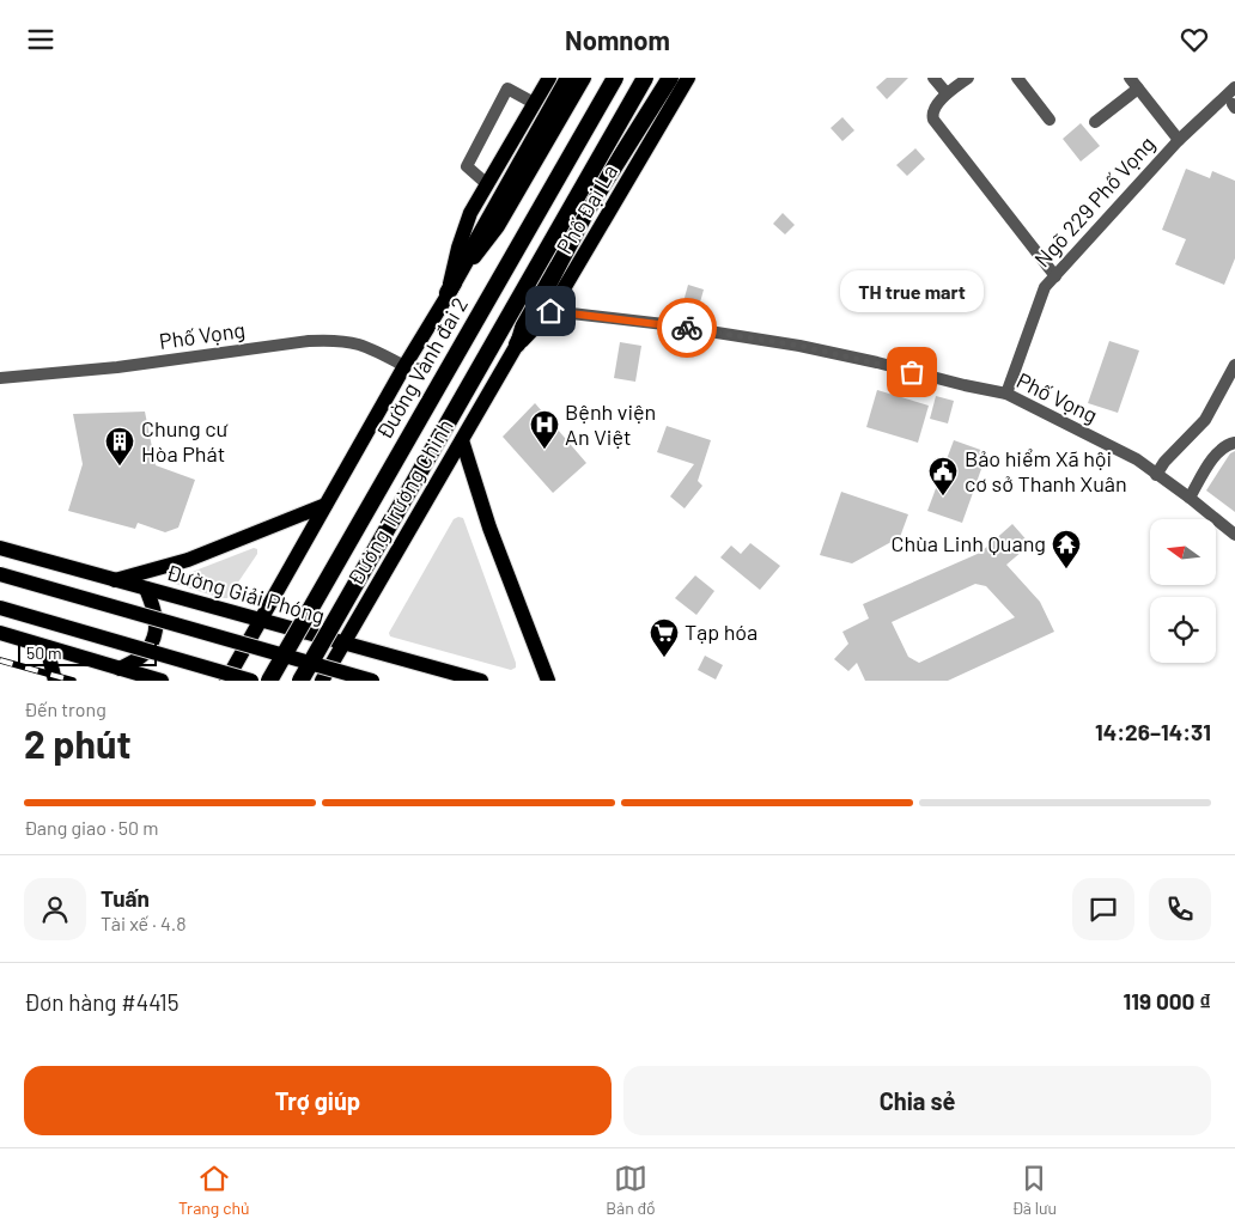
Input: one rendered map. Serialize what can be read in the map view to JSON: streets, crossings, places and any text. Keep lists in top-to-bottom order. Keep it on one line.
{"streets":{"highway":["Đường Vành đai 2"],"main road":["Phố Đại La","Đường Trường Chinh","Đường Giải Phóng"],"street":["Ngõ 229 Phố Vọng","Phố Vọng"]},"crossings":[["Ngõ 229 Phố Vọng","Phố Vọng"],["Phố Đại La","Phố Vọng"],["Phố Đại La","Đường Trường Chinh"],["Đường Trường Chinh","Đường Giải Phóng"]],"places":{"other":["TH true mart"],"hospital":["Bệnh viện An Việt"],"building":["Chung cư Hòa Phát"],"public building":["Bảo hiểm Xã hội cơ sở Thanh Xuân"],"temple":["Chùa Linh Quang"],"supermarket":["Tạp hóa"]},"scale_bar":"50 m","north":"left","page":{"header":"Nomnom","bubble":"TH true mart","scale":"50 m","heading":["2 phút","Đến trong","14:26–14:31"],"panel":["Tuấn","Tài xế · 4.8","Đơn hàng #4415","119 000 ₫"],"bar":"Đang giao · 50 m","buttons":["Trợ giúp","Chia sẻ"],"tabs":["Trang chủ","Bản đồ","Đã lưu"]}}
